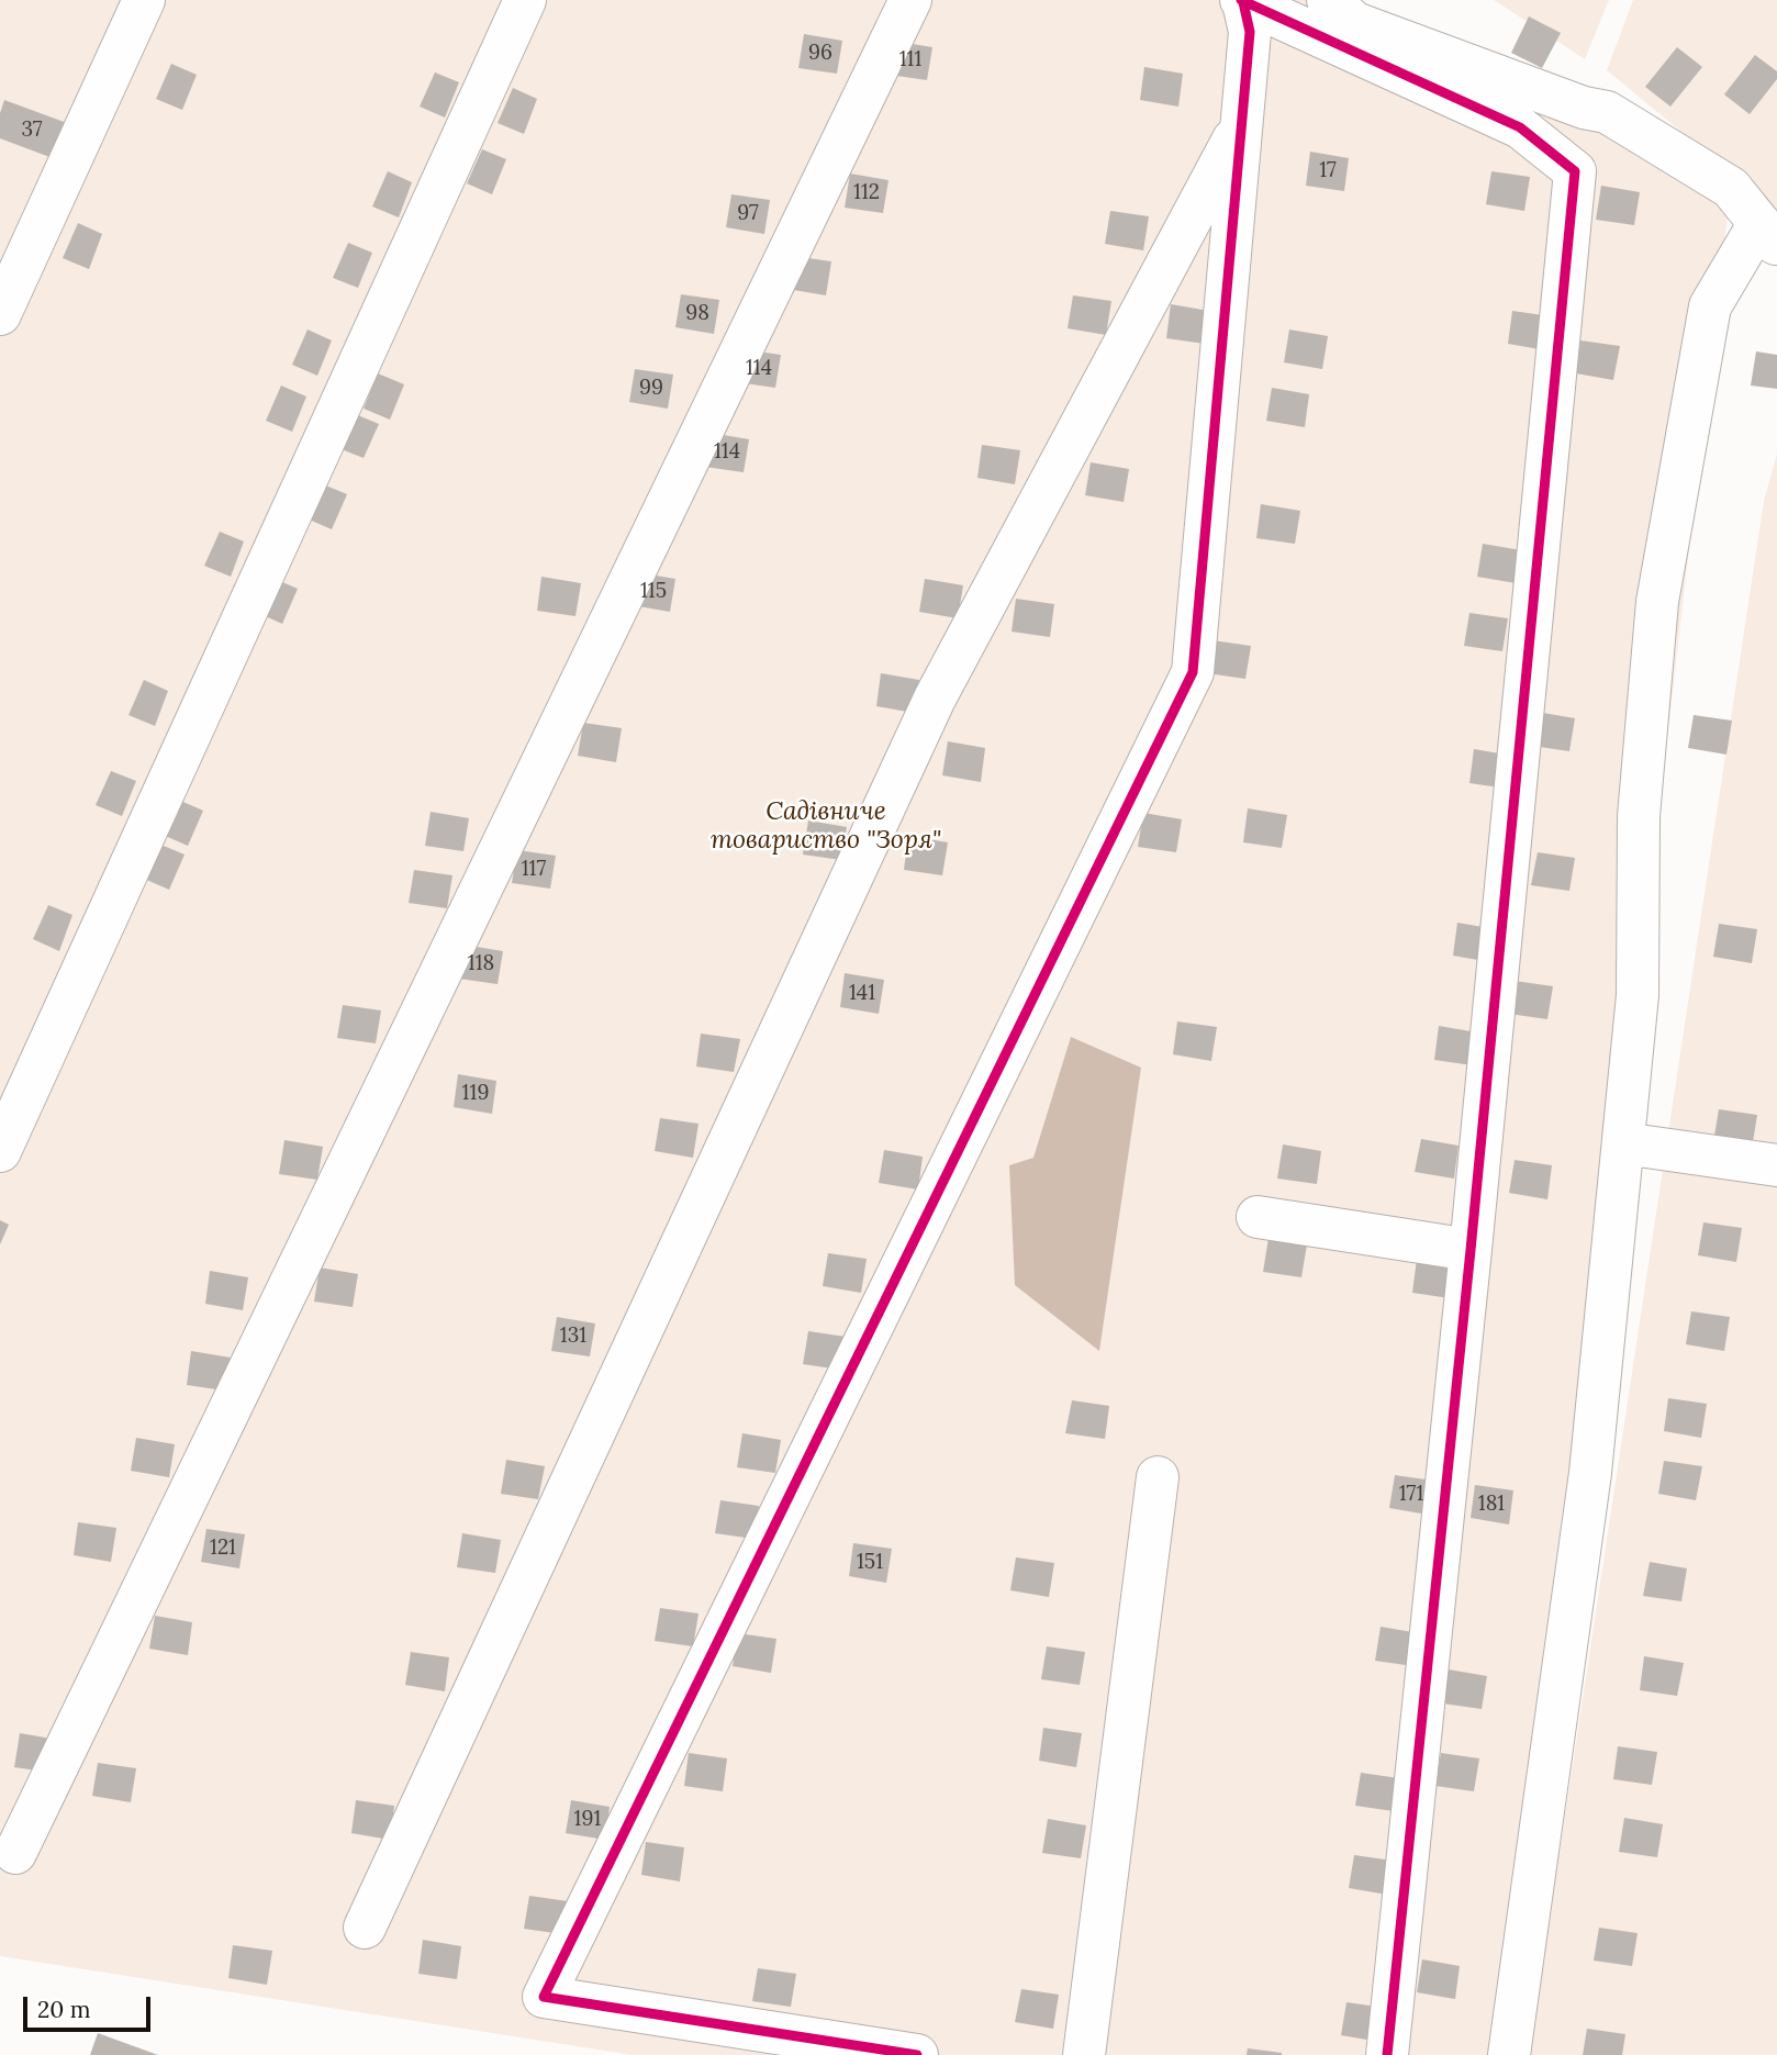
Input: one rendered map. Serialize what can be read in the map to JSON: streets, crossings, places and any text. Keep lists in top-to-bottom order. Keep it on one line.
{"parks":["Садівниче товариство \"Зоря\""],"house_numbers":["96","111","37","17","112","97","98","114","99","114","115","117","118","141","119","131","171","181","121","151","191"],"scale_bar":"20 m"}
